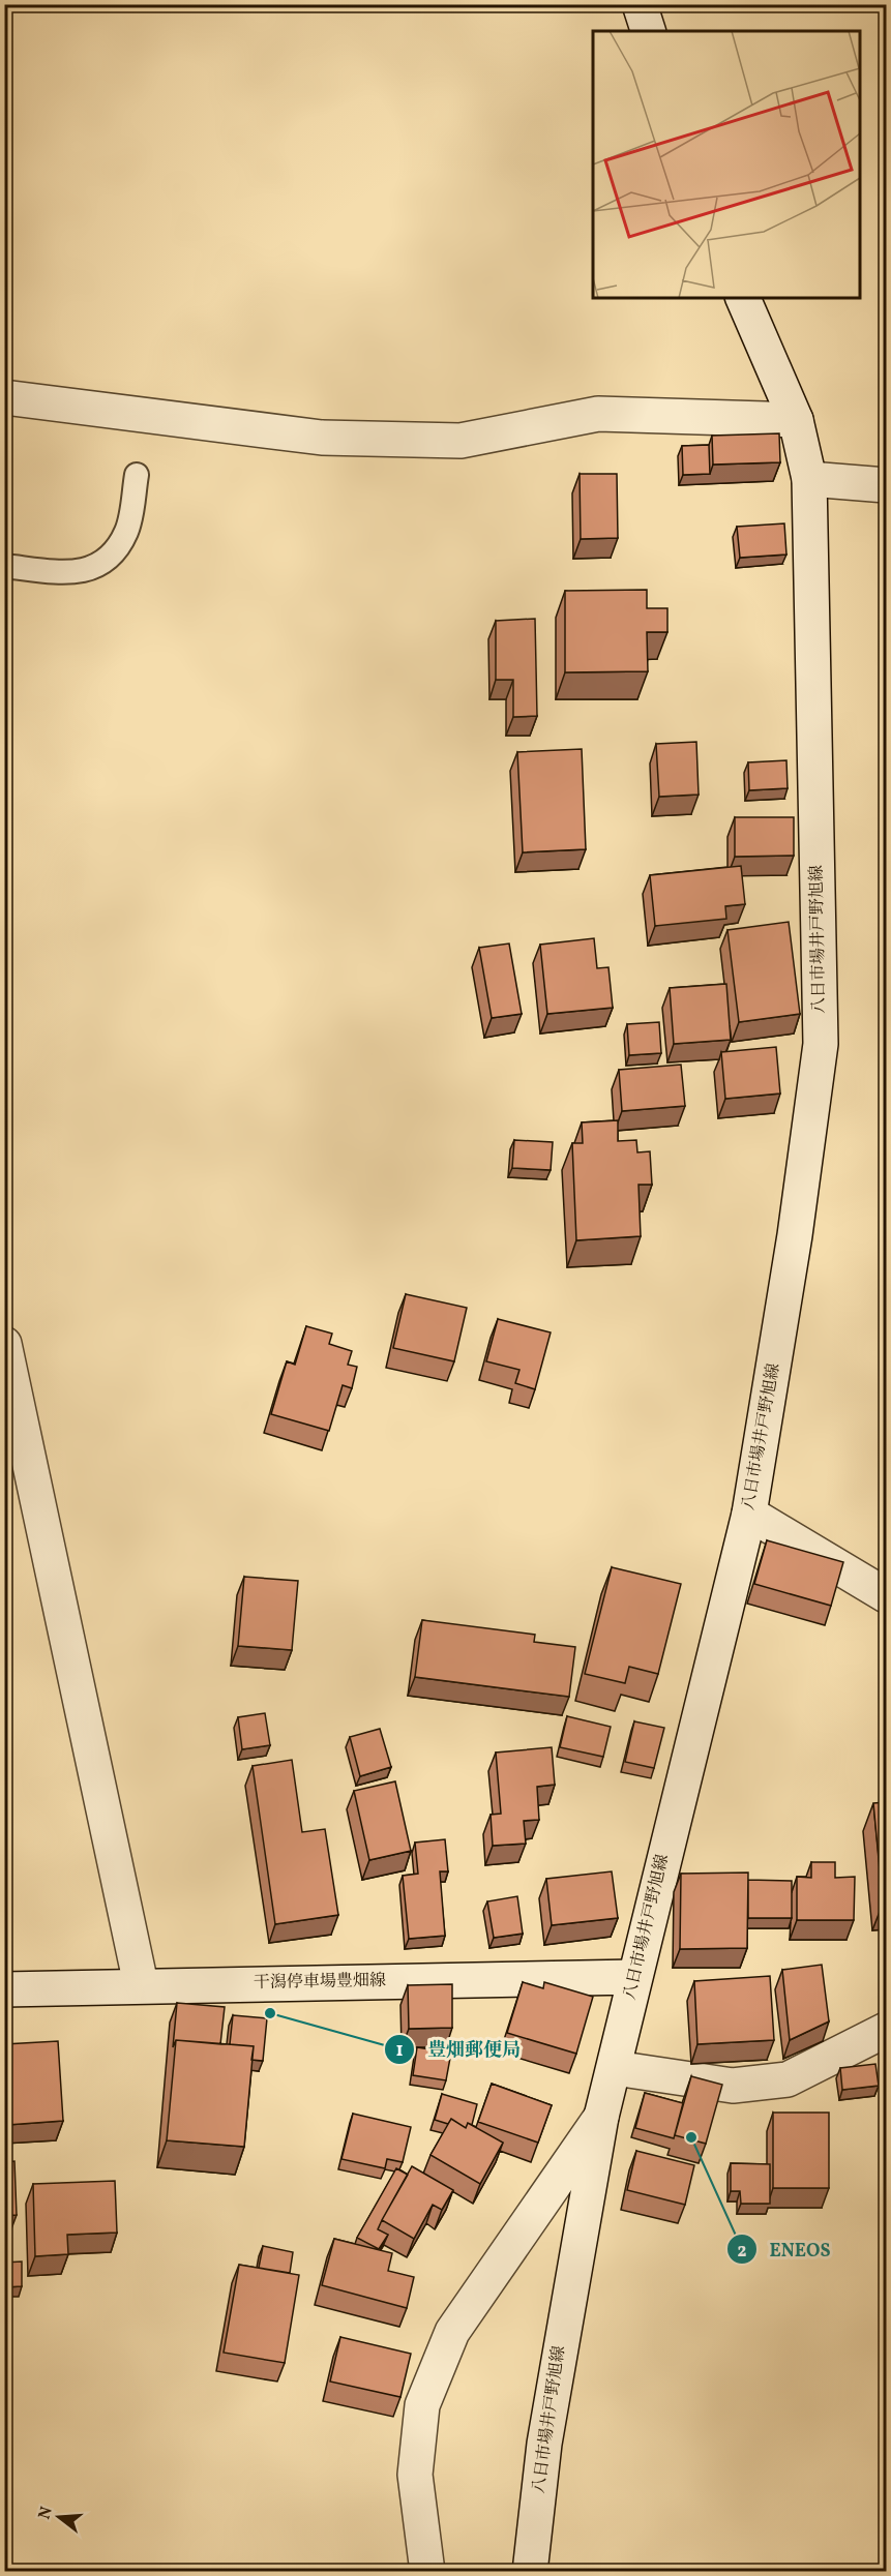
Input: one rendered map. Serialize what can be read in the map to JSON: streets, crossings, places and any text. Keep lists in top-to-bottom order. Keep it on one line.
{"streets":{"main road":["八日市場井戸野旭線","干潟停車場豊畑線"]},"crossings":[["八日市場井戸野旭線","干潟停車場豊畑線"]],"places":["豊畑郵便局","ENEOS"],"north":"left"}
